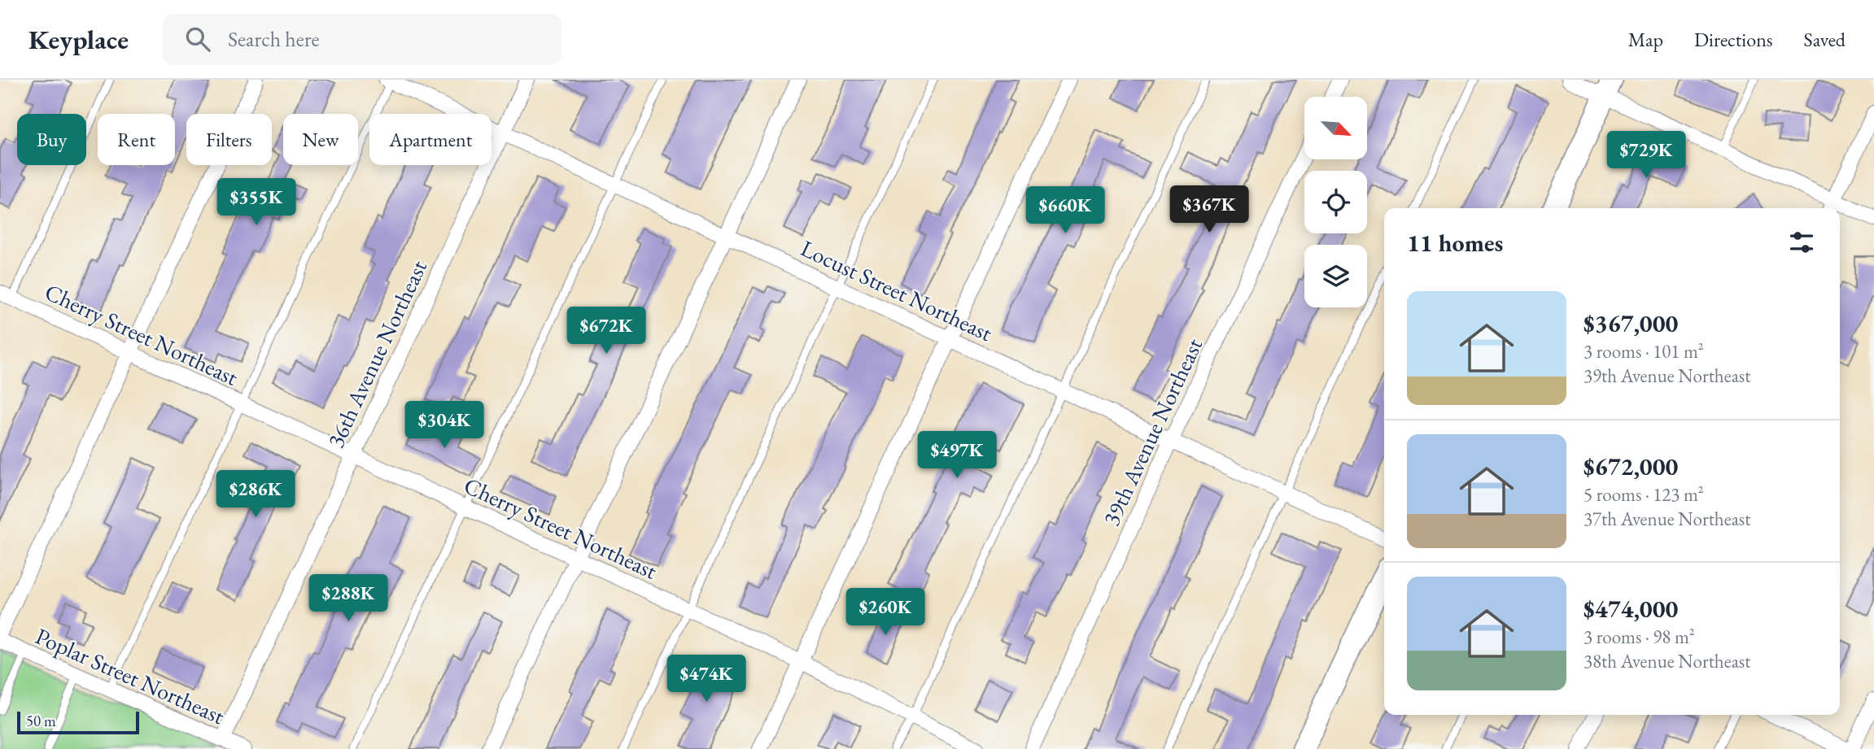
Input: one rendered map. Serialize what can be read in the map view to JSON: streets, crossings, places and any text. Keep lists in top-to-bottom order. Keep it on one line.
{"streets":{"street":["Locust Street Northeast","Cherry Street Northeast","36th Avenue Northeast","39th Avenue Northeast","Poplar Street Northeast"]},"crossings":[["Locust Street Northeast","36th Avenue Northeast"],["Locust Street Northeast","39th Avenue Northeast"],["Cherry Street Northeast","36th Avenue Northeast"],["36th Avenue Northeast","Poplar Street Northeast"]],"scale_bar":"50 m","north":"bottom right","page":{"header":"Keyplace","search":"Search here","nav":["Map","Directions","Saved"],"chip":["Buy","Rent","Filters","New","Apartment"],"price":["$729K","$355K","$367K","$660K","$672K","$304K","$497K","$286K","$288K","$260K","$474K"],"heading":"11 homes","list":[{"name":"$367,000","note":"3 rooms · 101 m² · 39th Avenue Northeast"},{"name":"$672,000","note":"5 rooms · 123 m² · 37th Avenue Northeast"},{"name":"$474,000","note":"3 rooms · 98 m² · 38th Avenue Northeast"}],"scale":"50 m"}}
